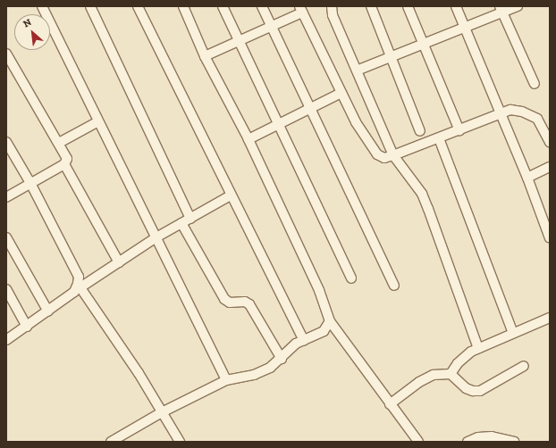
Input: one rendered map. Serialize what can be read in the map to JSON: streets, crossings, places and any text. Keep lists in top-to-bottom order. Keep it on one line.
{"north":"top left"}
